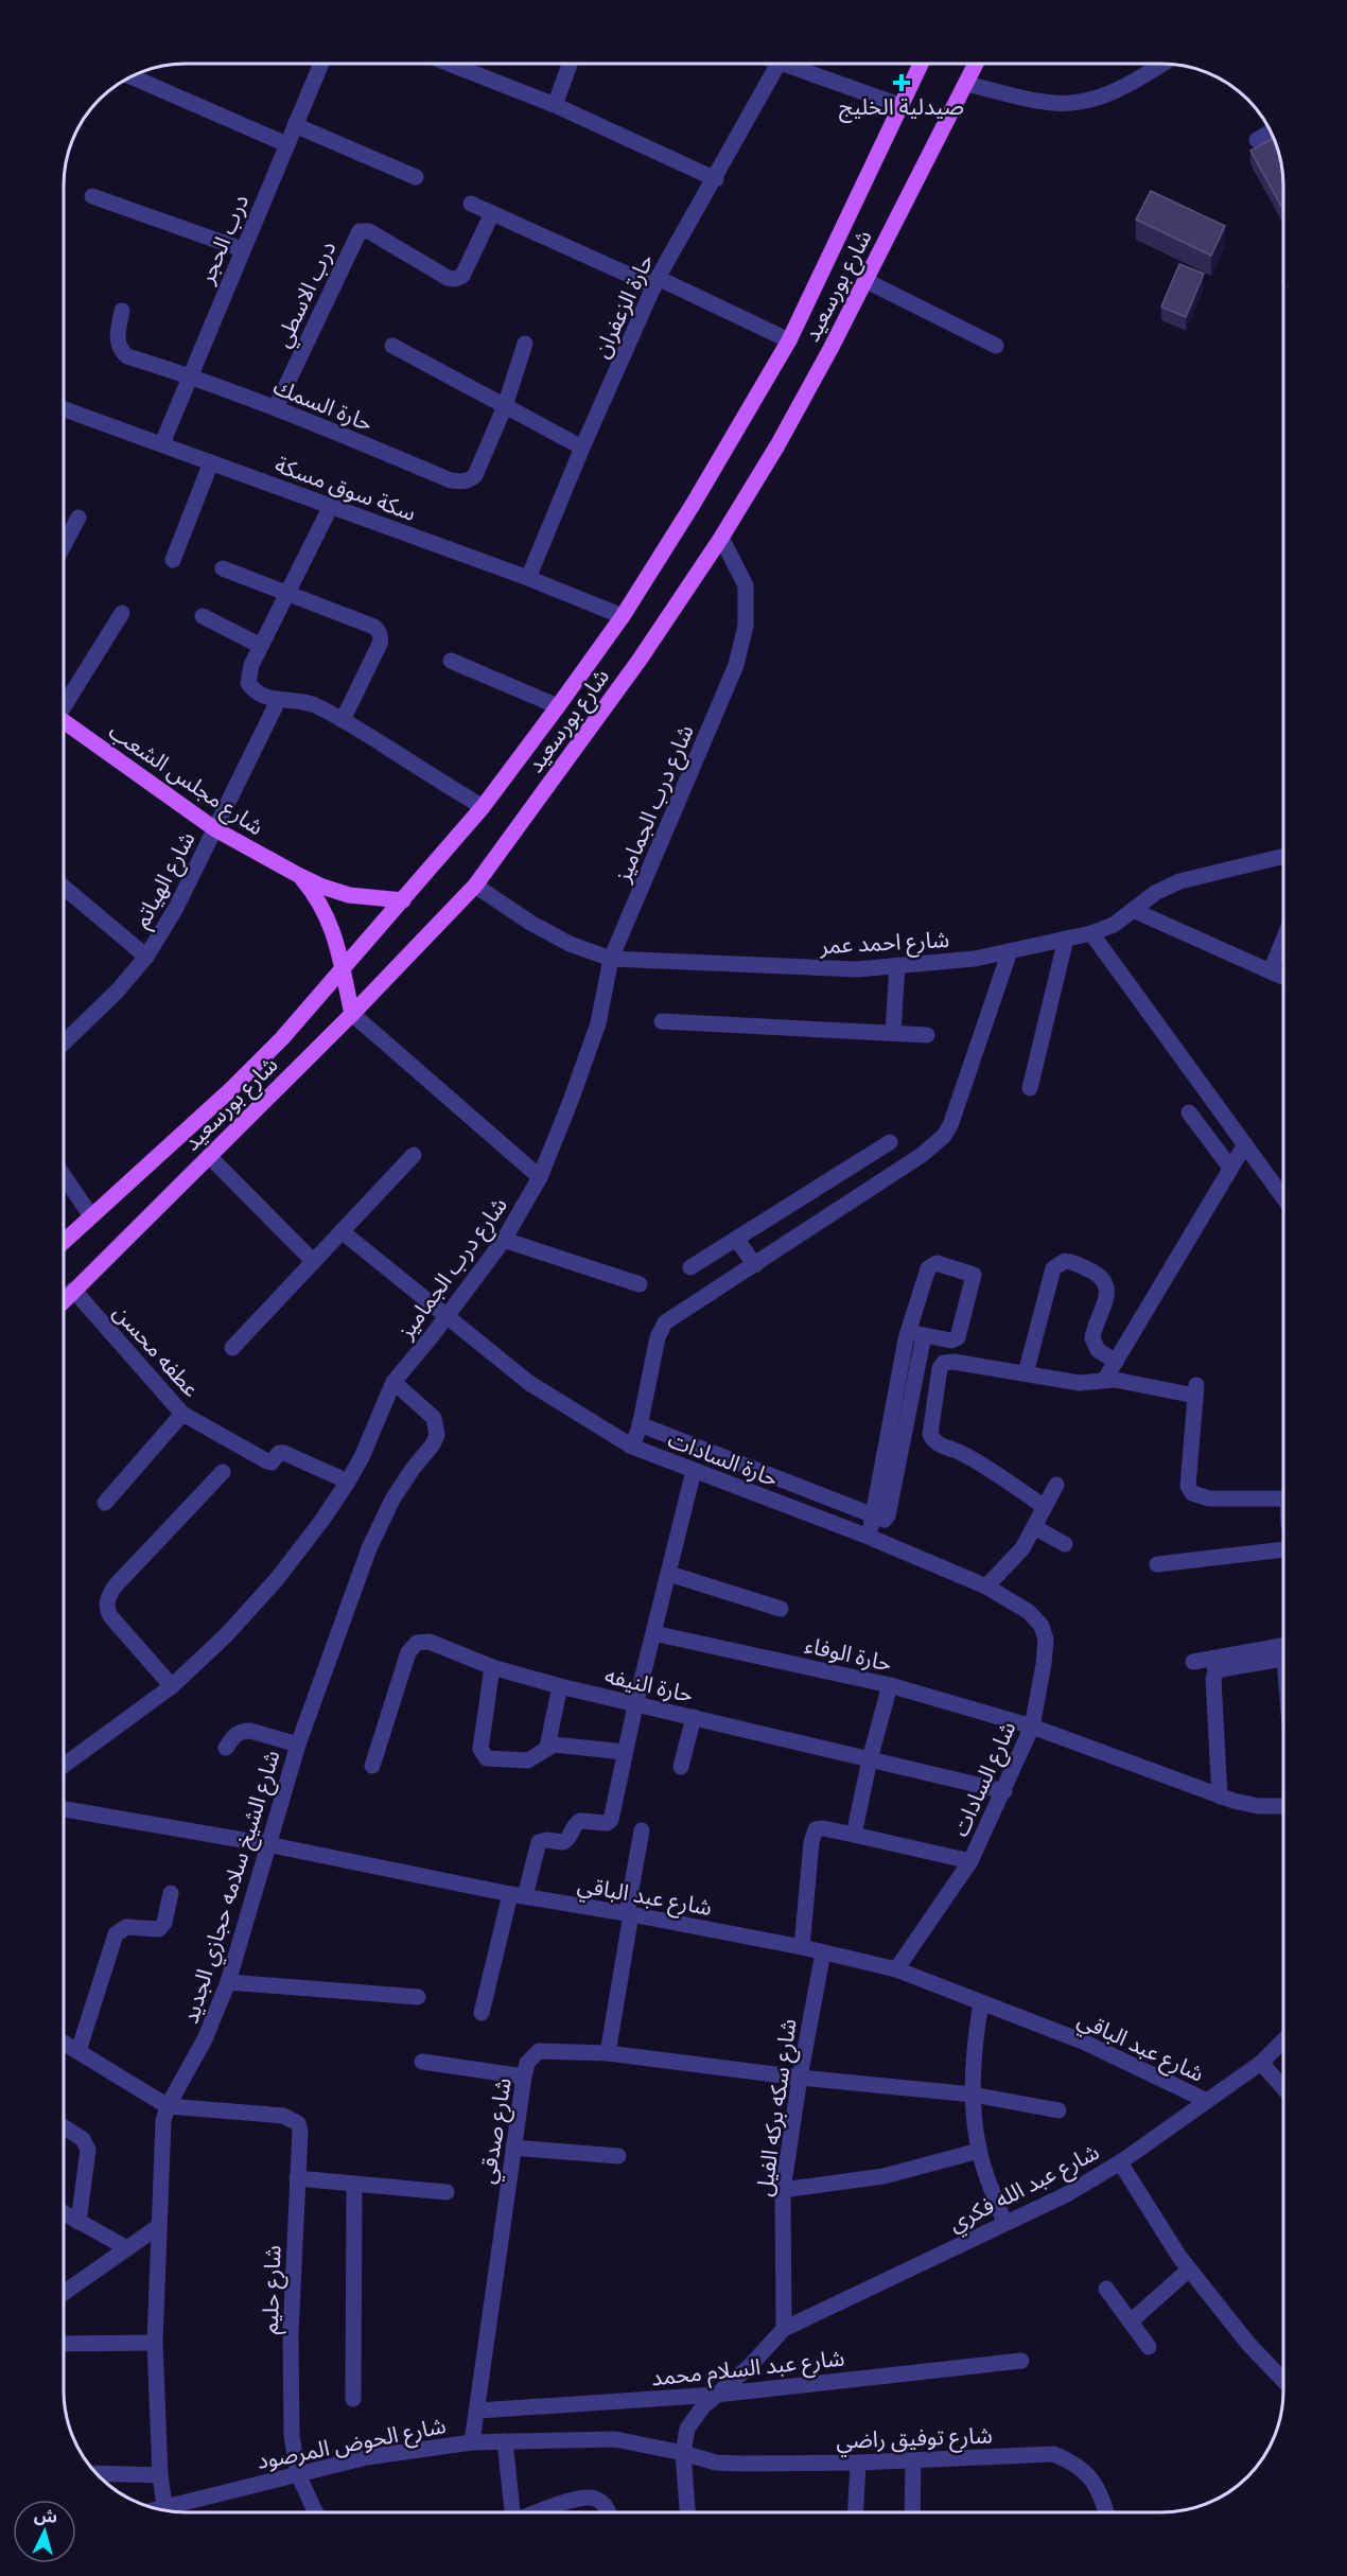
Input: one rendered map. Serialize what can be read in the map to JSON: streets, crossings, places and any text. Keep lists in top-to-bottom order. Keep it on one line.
{"streets":{"main road":["شارع بورسعيد","شارع مجلس الشعب"],"street":["درب الحجر","درب الاسطي","حارة الزعفران","حارة السمك","سكة سوق مسكة","شارع درب الجماميز","شارع الهياتم","شارع احمد عمر","عطفه محسن","حارة السادات","حارة الوفاء","حارة النيفه","شارع السادات","شارع الشيخ سلامه حجازي الجديد","شارع عبد الباقي","شارع سكه بركه الفيل","شارع صدقي","شارع عبد الله فكري","شارع حليم","شارع عبد السلام محمد","شارع توفيق راضي","شارع الحوض المرصود"]},"crossings":[["درب الحجر","حارة السمك"],["درب الحجر","سكة سوق مسكة"],["شارع بورسعيد","سكة سوق مسكة"],["شارع بورسعيد","شارع مجلس الشعب"],["شارع بورسعيد","شارع درب الجماميز"],["شارع بورسعيد","شارع احمد عمر"],["شارع بورسعيد","عطفه محسن"],["درب الاسطي","حارة السمك"],["حارة الزعفران","سكة سوق مسكة"],["شارع مجلس الشعب","شارع الهياتم"],["شارع درب الجماميز","شارع احمد عمر"],["شارع درب الجماميز","عطفه محسن"],["شارع درب الجماميز","حارة السادات"],["شارع درب الجماميز","شارع الشيخ سلامه حجازي الجديد"],["حارة السادات","شارع السادات"],["حارة الوفاء","شارع السادات"],["حارة النيفه","شارع السادات"],["شارع السادات","شارع عبد الباقي"],["شارع الشيخ سلامه حجازي الجديد","شارع عبد الباقي"],["شارع الشيخ سلامه حجازي الجديد","شارع حليم"],["شارع عبد الباقي","شارع سكه بركه الفيل"],["شارع عبد الباقي","شارع عبد الله فكري"],["شارع سكه بركه الفيل","شارع صدقي"],["شارع سكه بركه الفيل","شارع عبد الله فكري"],["شارع صدقي","شارع عبد السلام محمد"],["شارع صدقي","شارع الحوض المرصود"],["شارع حليم","شارع الحوض المرصود"],["شارع توفيق راضي","شارع الحوض المرصود"]],"places":{"health":["صيدلية الخليج"]},"north":"top"}
